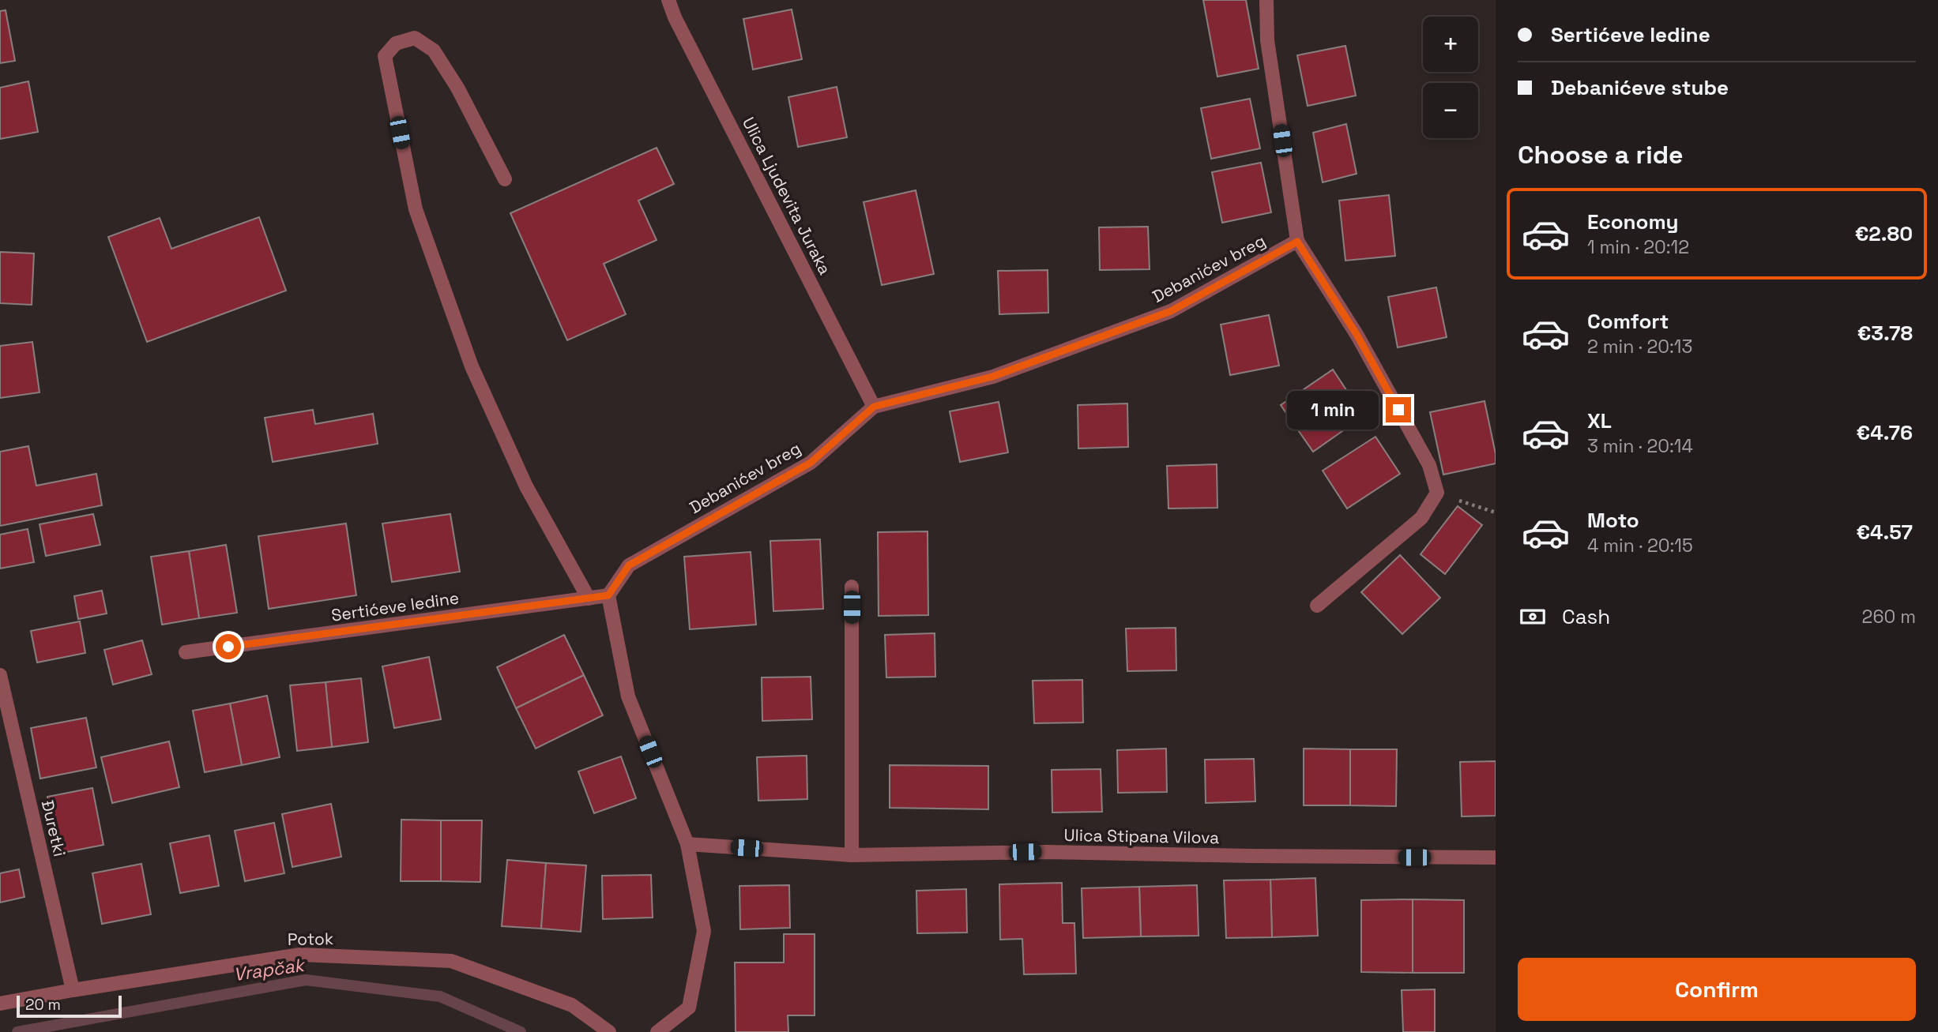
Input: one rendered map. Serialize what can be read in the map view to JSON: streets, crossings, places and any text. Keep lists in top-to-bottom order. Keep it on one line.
{"streets":{"street":["Ulica Ljudevita Juraka","Debanićev breg","Sertićeve ledine","Đuretki","Ulica Stipana Vilova","Potok"]},"crossings":[["Ulica Ljudevita Juraka","Debanićev breg"],["Debanićev breg","Sertićeve ledine"],["Đuretki","Potok"]],"water":["Vrapčak"],"scale_bar":"20 m","page":{"banner":["Sertićeve ledine","Debanićeve stube"],"map_buttons":["+","−"],"heading":"Choose a ride","list":[{"name":"Economy","note":"1 min · 20:12","value":"€2.80"},{"name":"Comfort","note":"2 min · 20:13","value":"€3.78"},{"name":"XL","note":"3 min · 20:14","value":"€4.76"},{"name":"Moto","note":"4 min · 20:15","value":"€4.57"}],"bubble":"1 min","pay":["Cash","260 m"],"buttons":"Confirm","scale":"20 m"}}
